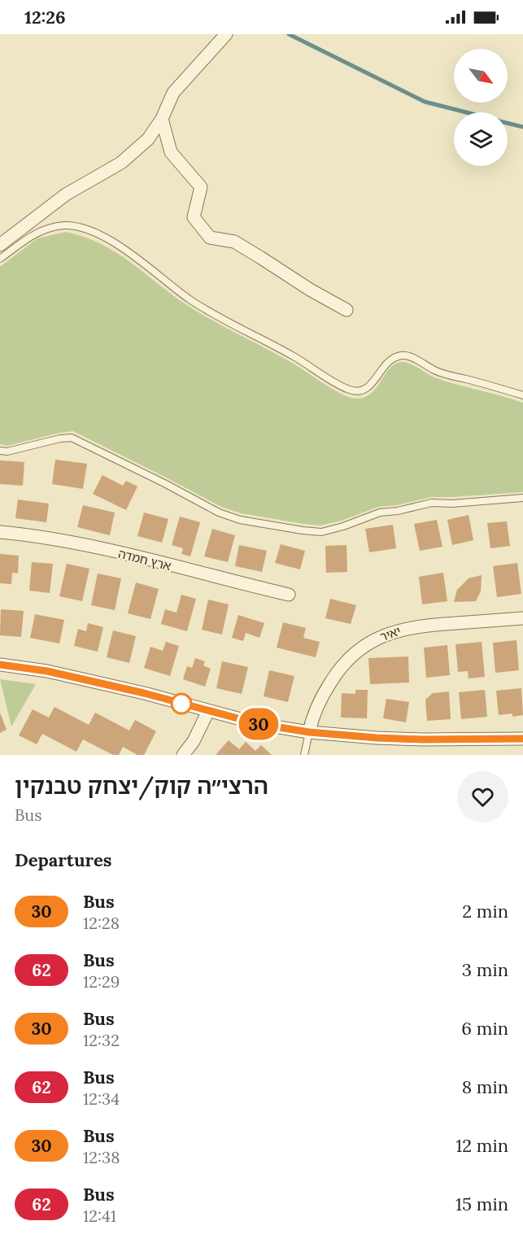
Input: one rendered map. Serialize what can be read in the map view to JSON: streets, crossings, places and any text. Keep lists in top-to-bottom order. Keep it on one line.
{"streets":{"street":["ארץ חמדה","יאיר"]},"lines":["bus line 30"],"north":"bottom right","page":{"status":"12:26","on_map":"30","heading":[["הרצי״ה קוק/יצחק טבנקין","Bus"],"Departures"],"list":[{"mark":"30","name":"Bus","note":"12:28","value":"2 min"},{"mark":"62","name":"Bus","note":"12:29","value":"3 min"},{"mark":"30","name":"Bus","note":"12:32","value":"6 min"},{"mark":"62","name":"Bus","note":"12:34","value":"8 min"},{"mark":"30","name":"Bus","note":"12:38","value":"12 min"},{"mark":"62","name":"Bus","note":"12:41","value":"15 min"}]}}
